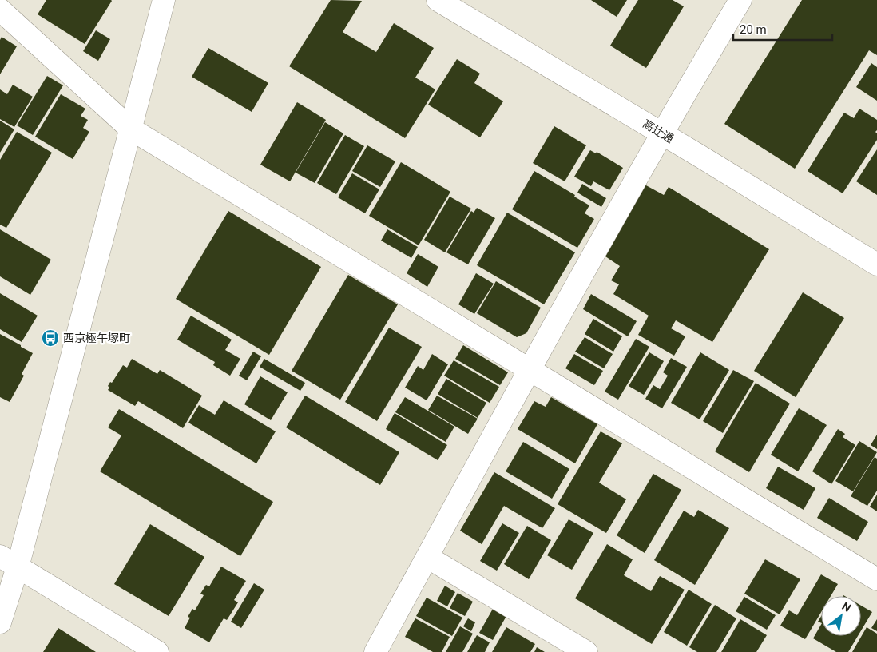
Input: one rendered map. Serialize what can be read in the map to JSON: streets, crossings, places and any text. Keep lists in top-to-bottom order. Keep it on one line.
{"streets":{"street":["高辻通"]},"places":{"bus stop":["西京極午塚町"]},"scale_bar":"20 m","north":"top right"}
